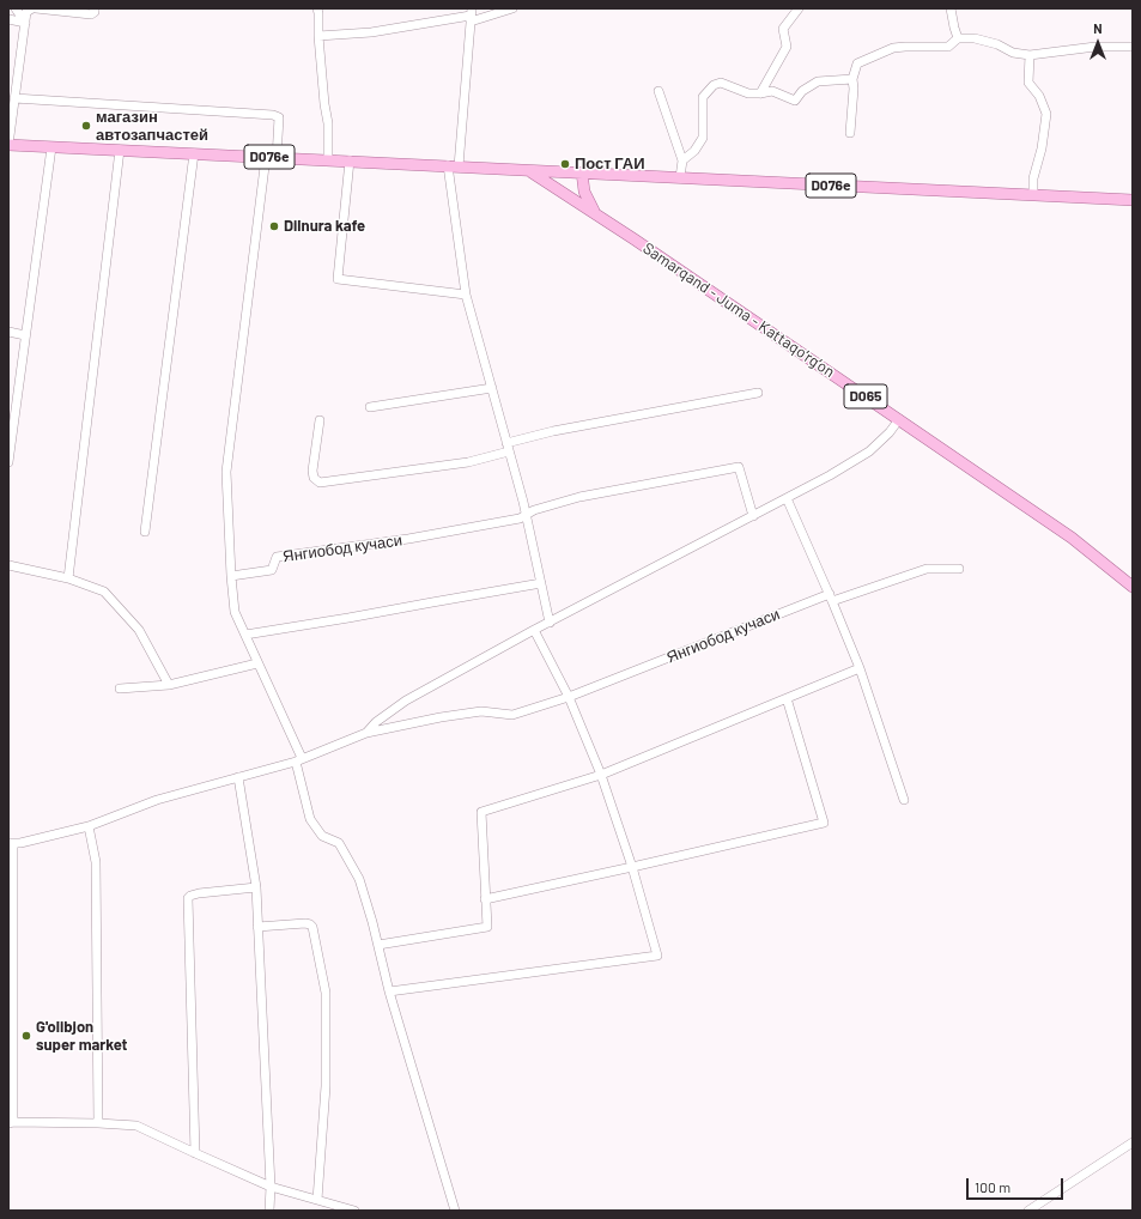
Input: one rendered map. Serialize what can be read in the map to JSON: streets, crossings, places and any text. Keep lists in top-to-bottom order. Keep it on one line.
{"streets":{"main road":["D076e","Samarqand - Juma - Kattaqo‘rg‘on","D065"],"street":["Янгиобод кучаси"]},"crossings":[["D076e","Samarqand - Juma - Kattaqo‘rg‘on"],["D076e","D065"],["Samarqand - Juma - Kattaqo‘rg‘on","D065"],["Samarqand - Juma - Kattaqo‘rg‘on","Янгиобод кучаси"]],"places":["магазин автозапчастей","Пост ГАИ","Dilnura kafe","G'olibjon super market"],"scale_bar":"100 m","north":"top"}
